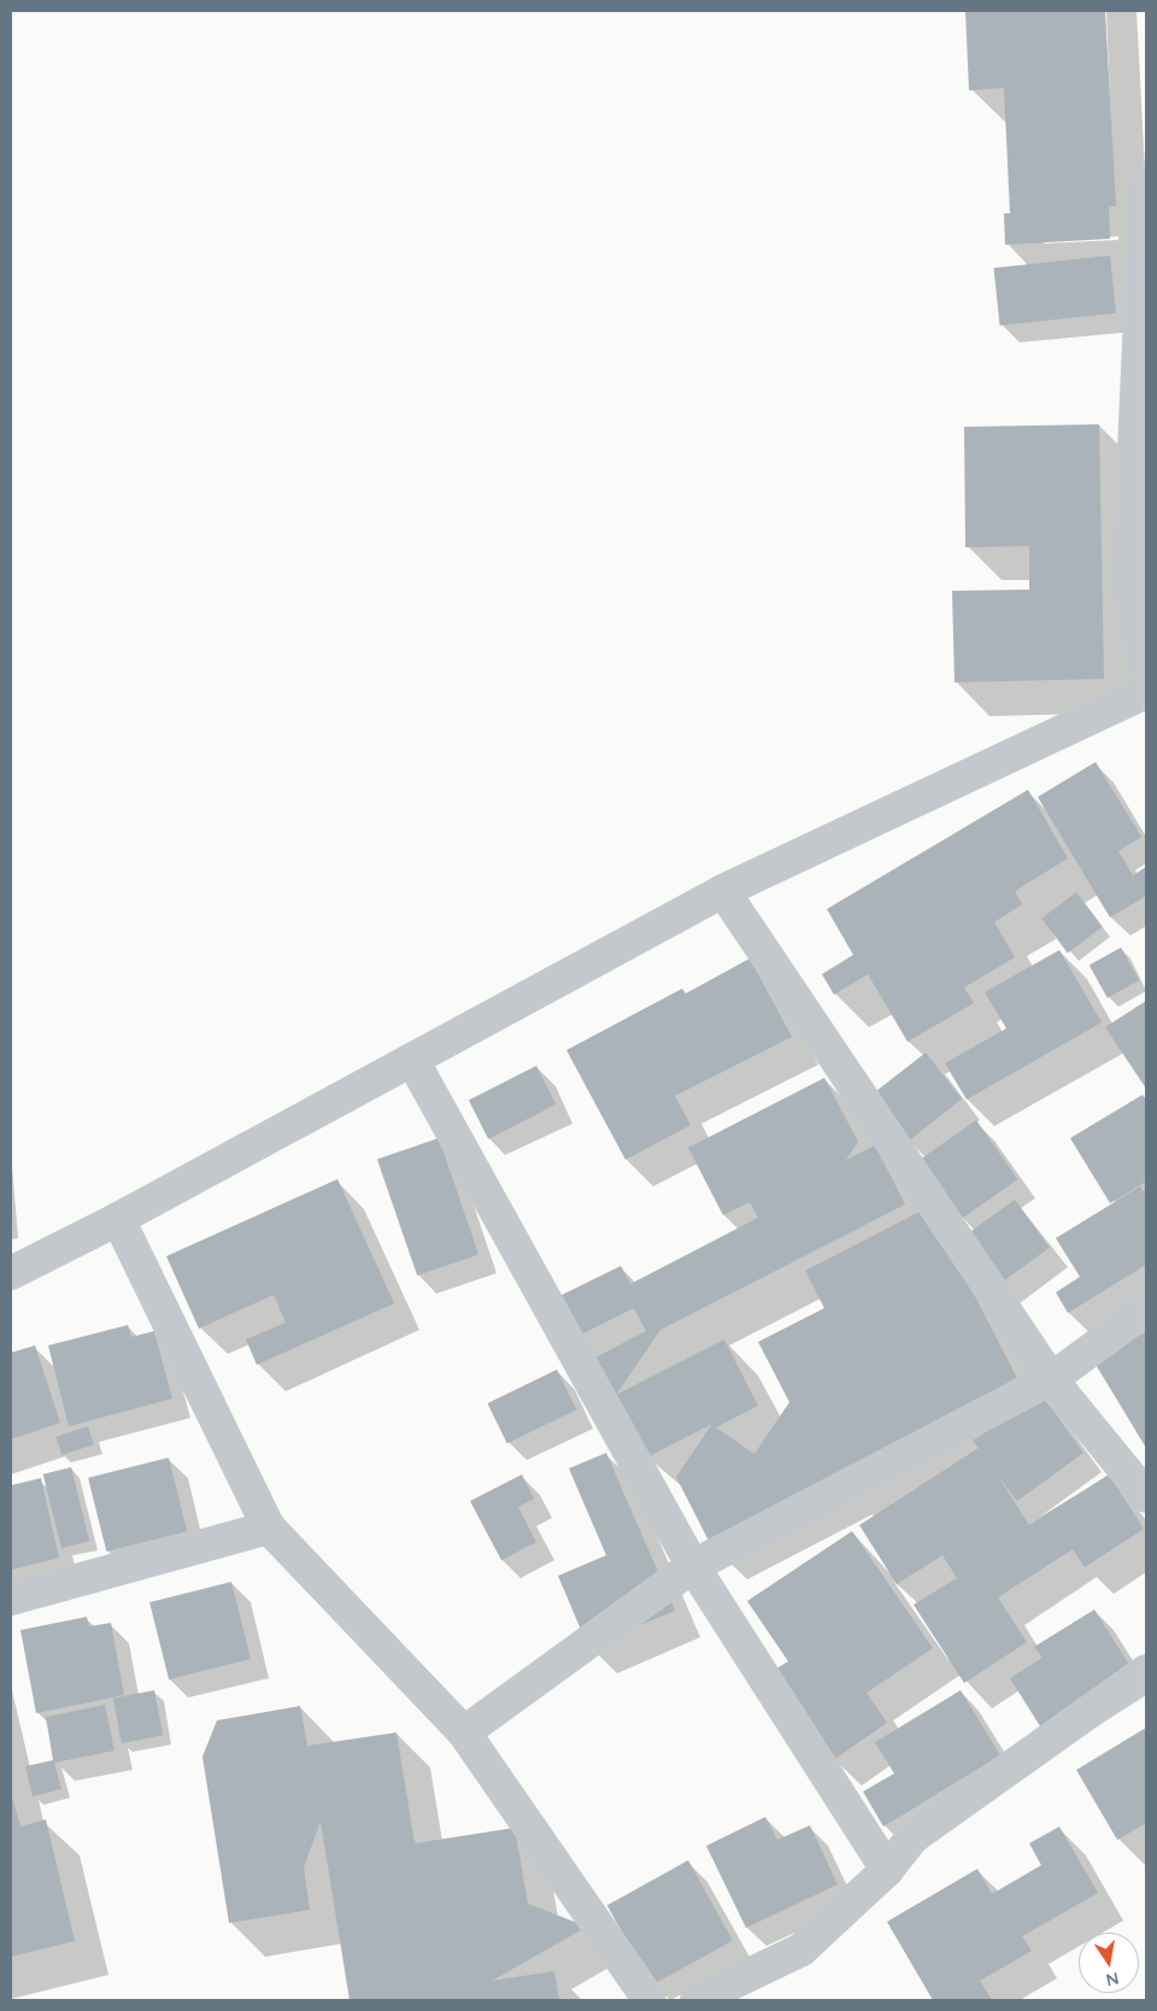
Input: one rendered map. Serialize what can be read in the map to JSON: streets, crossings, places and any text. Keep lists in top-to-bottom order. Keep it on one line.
{"north":"bottom"}
